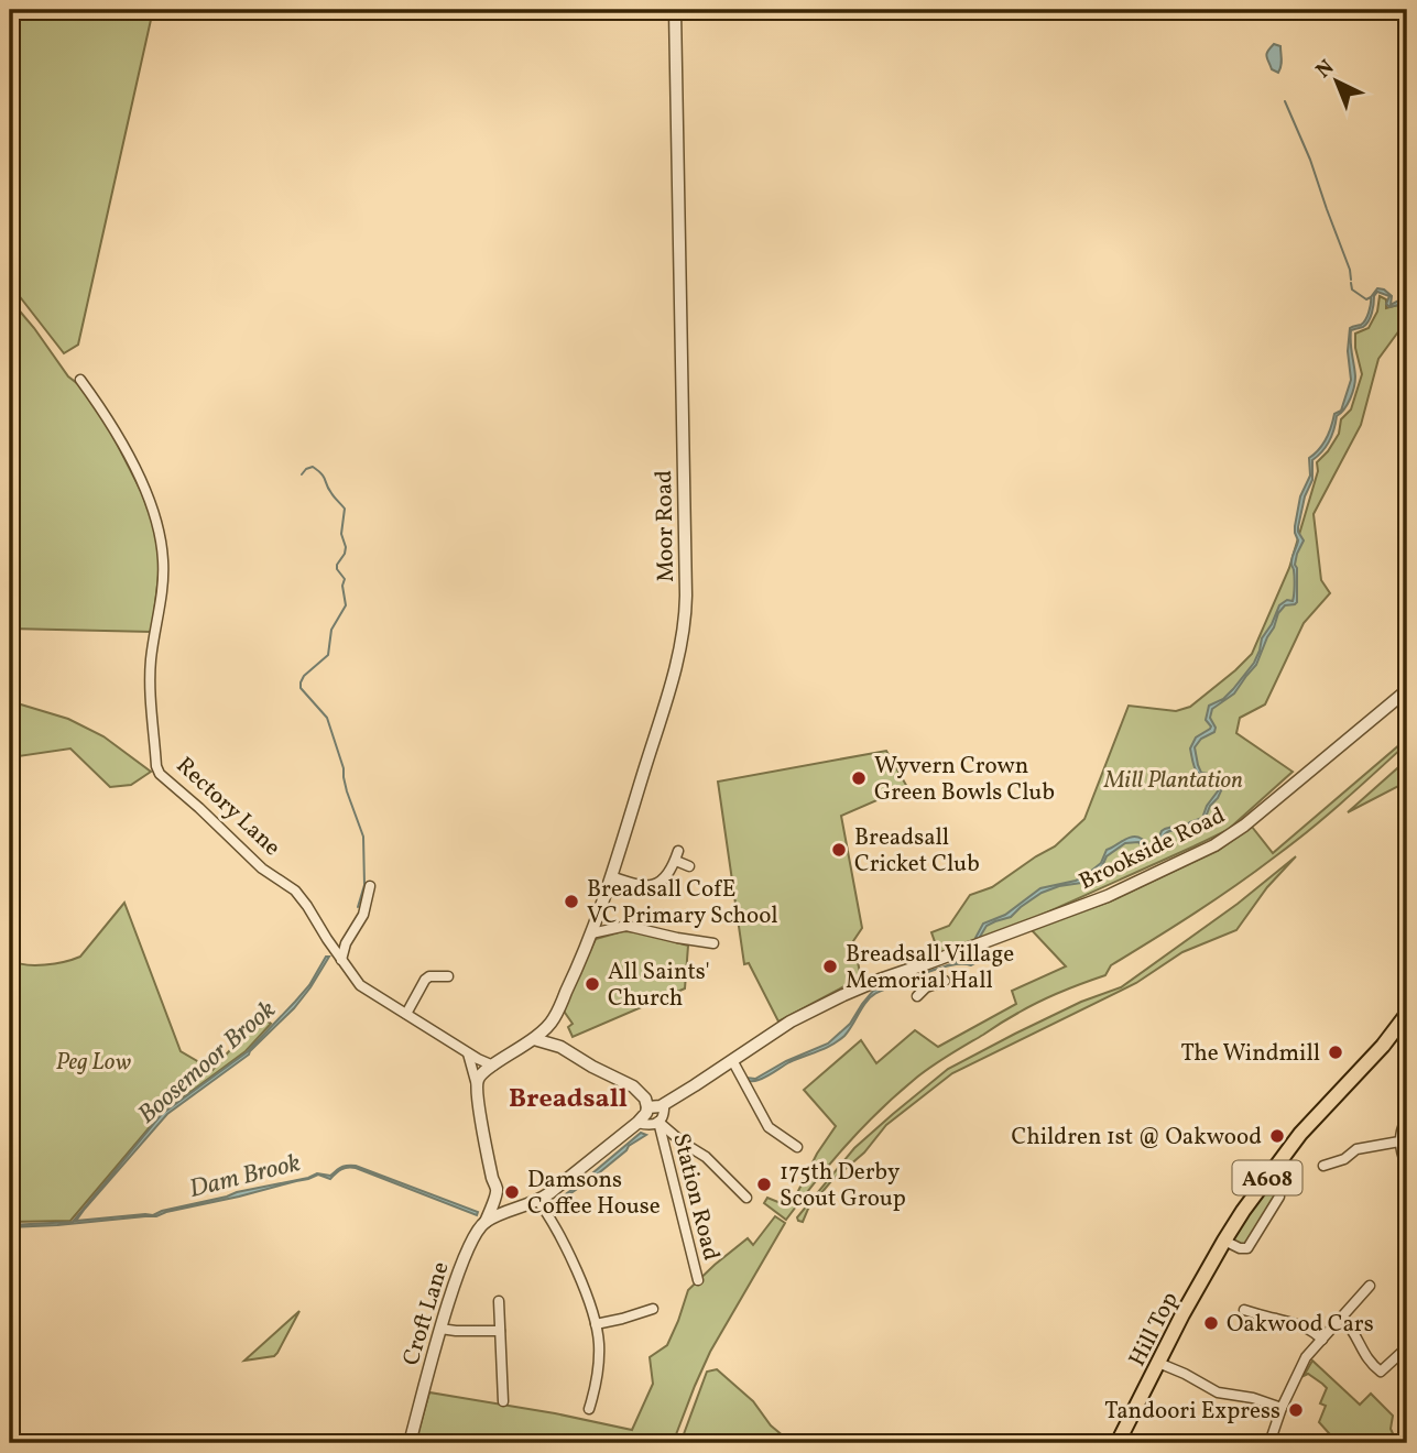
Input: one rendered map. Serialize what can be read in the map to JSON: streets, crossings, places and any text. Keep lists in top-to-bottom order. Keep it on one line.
{"streets":{"main road":["A608","Hill Top"],"street":["Moor Road","Rectory Lane","Brookside Road","Station Road","Croft Lane"]},"crossings":[["Moor Road","Rectory Lane"],["Brookside Road","Station Road"]],"districts":["Breadsall"],"water":["Boosemoor Brook","Dam Brook"],"parks":["Mill Plantation","Peg Low"],"places":["Wyvern Crown Green Bowls Club","Breadsall Cricket Club","Breadsall CofE VC Primary School","Breadsall Village Memorial Hall","All Saints' Church","The Windmill","Children 1st @ Oakwood","175th Derby Scout Group","Damsons Coffee House","Oakwood Cars","Tandoori Express"],"north":"top left"}
